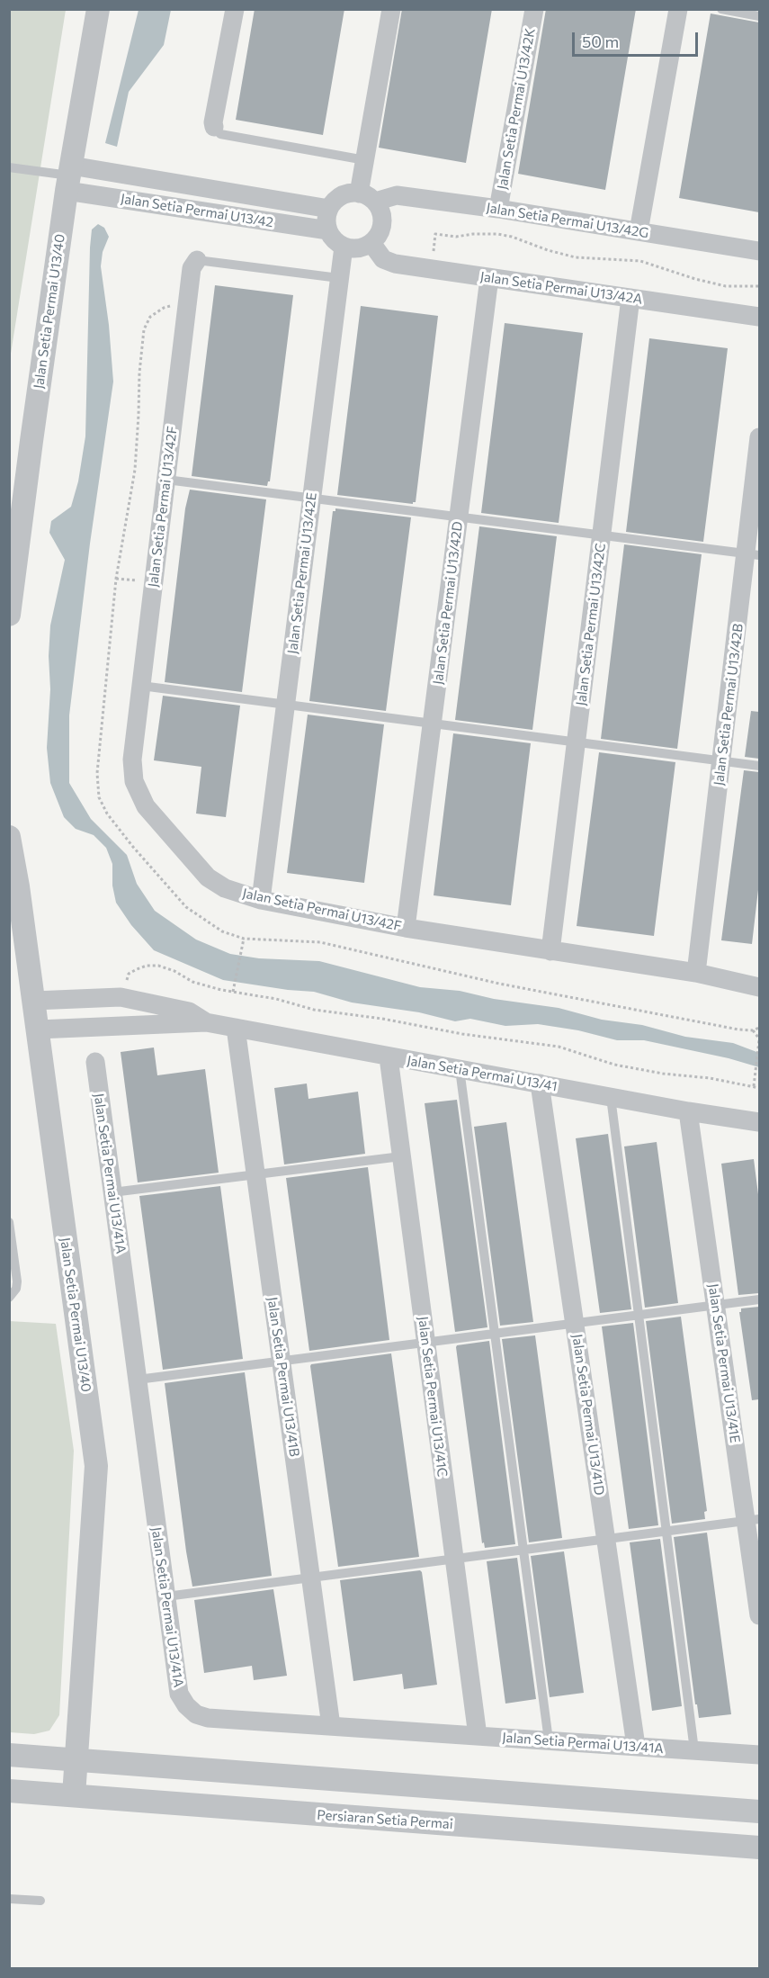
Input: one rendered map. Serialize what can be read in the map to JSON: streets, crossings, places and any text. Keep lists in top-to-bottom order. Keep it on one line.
{"streets":{"street":["Jalan Setia Permai U13/42K","Jalan Setia Permai U13/42","Jalan Setia Permai U13/42G","Jalan Setia Permai U13/42A","Jalan Setia Permai U13/40","Jalan Setia Permai U13/42F","Jalan Setia Permai U13/42E","Jalan Setia Permai U13/42D","Jalan Setia Permai U13/42C","Jalan Setia Permai U13/42B","Jalan Setia Permai U13/41","Jalan Setia Permai U13/41A","Jalan Setia Permai U13/41E","Jalan Setia Permai U13/41B","Jalan Setia Permai U13/41C","Jalan Setia Permai U13/41D","Persiaran Setia Permai"]},"crossings":[["Jalan Setia Permai U13/42K","Jalan Setia Permai U13/42G"],["Jalan Setia Permai U13/42","Jalan Setia Permai U13/42G"],["Jalan Setia Permai U13/42","Jalan Setia Permai U13/42A"],["Jalan Setia Permai U13/42","Jalan Setia Permai U13/40"],["Jalan Setia Permai U13/42","Jalan Setia Permai U13/42E"],["Jalan Setia Permai U13/42G","Jalan Setia Permai U13/42A"],["Jalan Setia Permai U13/42G","Jalan Setia Permai U13/42E"],["Jalan Setia Permai U13/42A","Jalan Setia Permai U13/42E"],["Jalan Setia Permai U13/42A","Jalan Setia Permai U13/42D"],["Jalan Setia Permai U13/42A","Jalan Setia Permai U13/42C"],["Jalan Setia Permai U13/40","Jalan Setia Permai U13/41"],["Jalan Setia Permai U13/40","Persiaran Setia Permai"],["Jalan Setia Permai U13/42F","Jalan Setia Permai U13/42E"],["Jalan Setia Permai U13/42F","Jalan Setia Permai U13/42D"],["Jalan Setia Permai U13/42F","Jalan Setia Permai U13/42C"],["Jalan Setia Permai U13/42F","Jalan Setia Permai U13/42B"],["Jalan Setia Permai U13/41","Jalan Setia Permai U13/41E"],["Jalan Setia Permai U13/41","Jalan Setia Permai U13/41B"],["Jalan Setia Permai U13/41","Jalan Setia Permai U13/41C"],["Jalan Setia Permai U13/41","Jalan Setia Permai U13/41D"],["Jalan Setia Permai U13/41A","Jalan Setia Permai U13/41B"],["Jalan Setia Permai U13/41A","Jalan Setia Permai U13/41C"],["Jalan Setia Permai U13/41A","Jalan Setia Permai U13/41D"]],"scale_bar":"50 m"}
